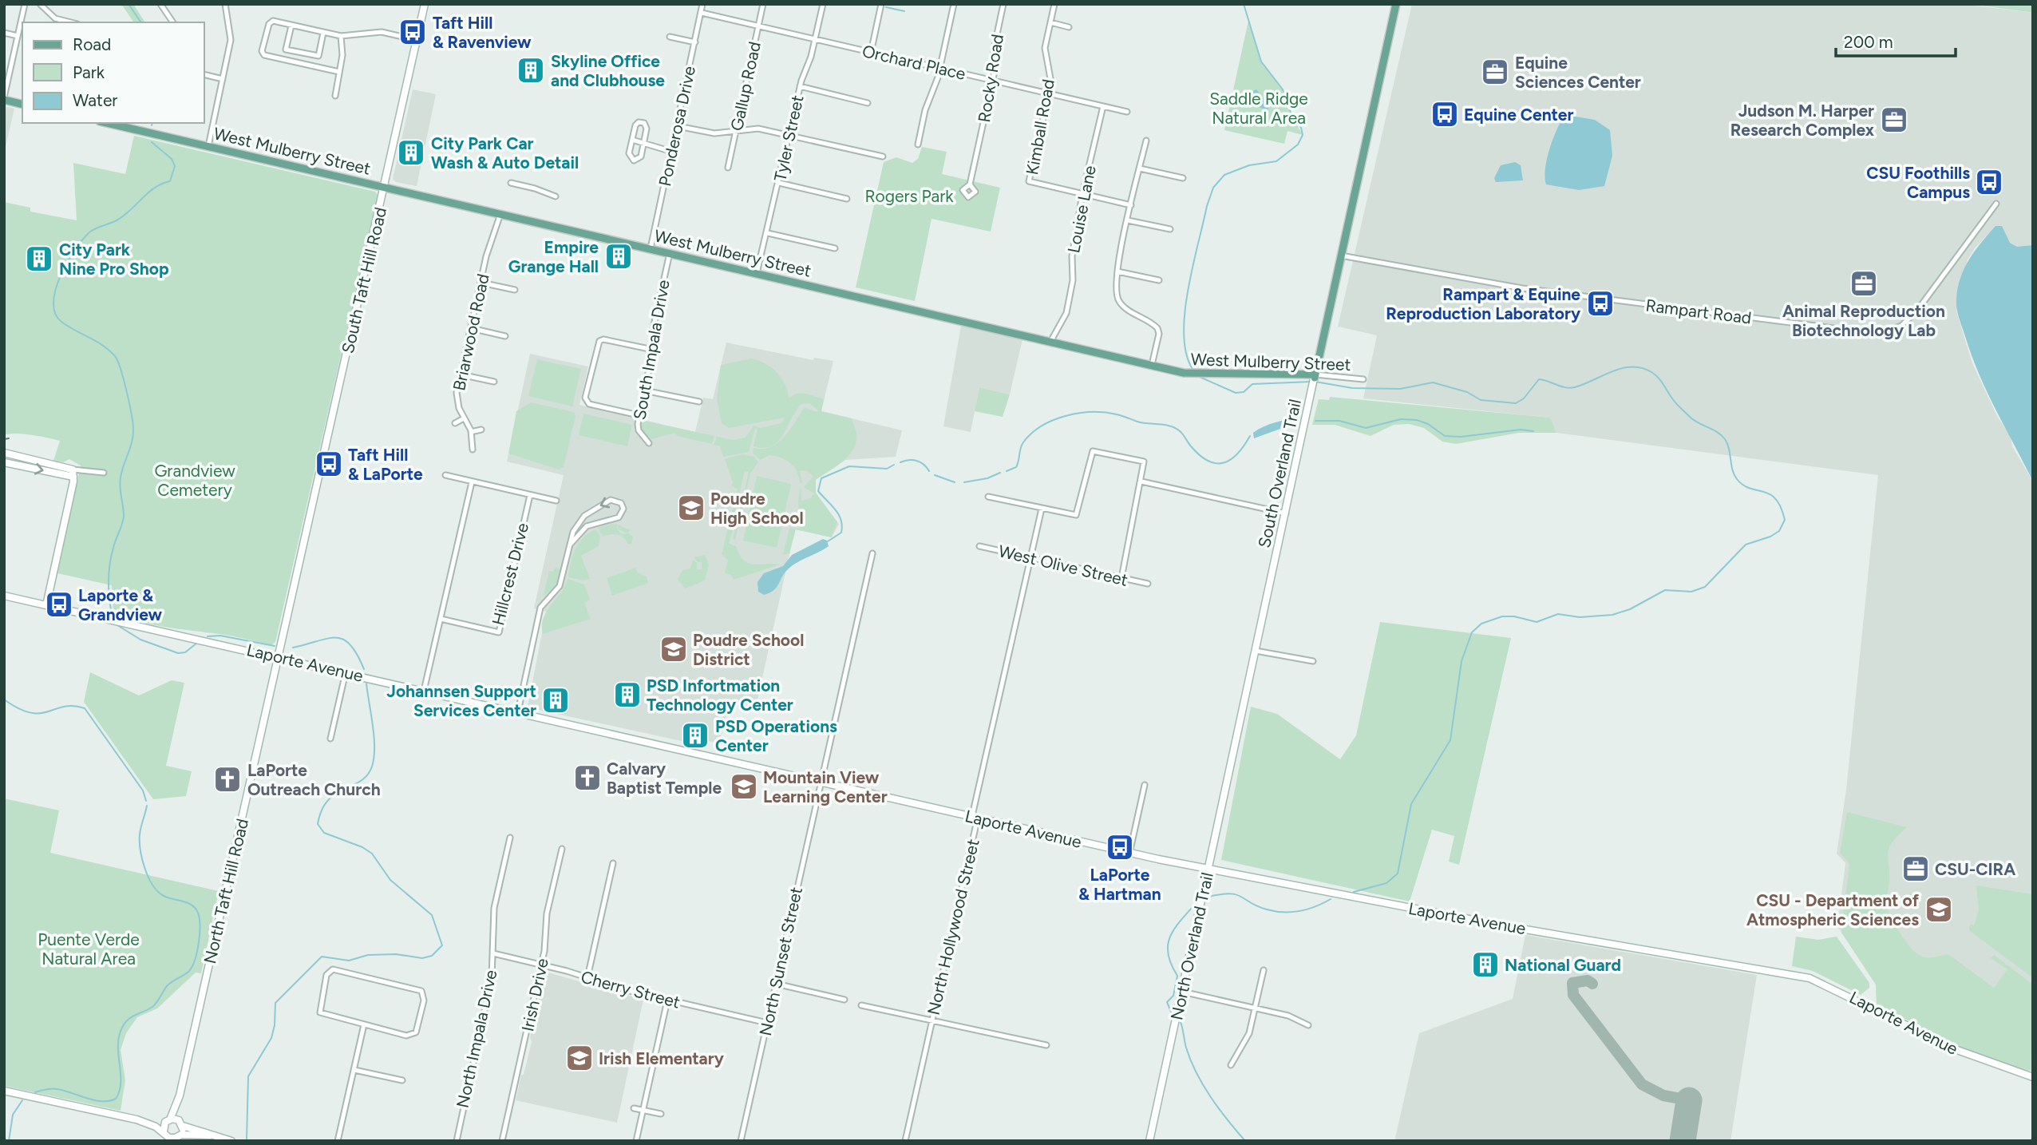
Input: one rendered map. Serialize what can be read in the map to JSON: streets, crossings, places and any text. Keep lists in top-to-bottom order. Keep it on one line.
{"streets":{"main road":["West Mulberry Street","South Overland Trail"],"street":["Orchard Place","Rocky Road","Gallup Road","Ponderosa Drive","Kimball Road","Tyler Street","Louise Lane","South Taft Hill Road","Rampart Road","Briarwood Road","South Impala Drive","West Olive Street","Hillcrest Drive","Laporte Avenue","North Taft Hill Road","North Hollywood Street","North Overland Trail","North Sunset Street","Cherry Street","Irish Drive","North Impala Drive"]},"crossings":[["Orchard Place","Rocky Road"],["Orchard Place","Gallup Road"],["Orchard Place","Ponderosa Drive"],["Orchard Place","Kimball Road"],["Orchard Place","Tyler Street"],["Orchard Place","Louise Lane"],["Ponderosa Drive","West Mulberry Street"],["Kimball Road","Louise Lane"],["Tyler Street","West Mulberry Street"],["West Mulberry Street","Louise Lane"],["West Mulberry Street","South Taft Hill Road"],["West Mulberry Street","Briarwood Road"],["West Mulberry Street","South Impala Drive"],["West Mulberry Street","South Overland Trail"],["South Taft Hill Road","North Taft Hill Road"],["Rampart Road","South Overland Trail"],["South Overland Trail","North Overland Trail"],["West Olive Street","North Hollywood Street"],["Laporte Avenue","North Taft Hill Road"],["Laporte Avenue","North Hollywood Street"],["Laporte Avenue","North Overland Trail"],["Laporte Avenue","North Sunset Street"],["North Sunset Street","Cherry Street"],["Cherry Street","Irish Drive"],["Cherry Street","North Impala Drive"]],"parks":["Saddle Ridge Natural Area","Rogers Park","Grandview Cemetery","Puente Verde Natural Area"],"places":{"bus stop":["Taft Hill & Ravenview","Equine Center","CSU Foothills Campus","Rampart & Equine Reproduction Laboratory","Taft Hill & LaPorte","Laporte & Grandview","LaPorte & Hartman"],"building":["Skyline Office and Clubhouse","City Park Car Wash & Auto Detail","Empire Grange Hall","City Park Nine Pro Shop","PSD Infortmation Technology Center","Johannsen Support Services Center","PSD Operations Center","National Guard"],"office":["Equine Sciences Center","Judson M. Harper Research Complex","Animal Reproduction Biotechnology Lab","CSU-CIRA"],"school or university":["Poudre High School","Poudre School District","Mountain View Learning Center","CSU - Department of Atmospheric Sciences","Irish Elementary"],"church":["Calvary Baptist Temple","LaPorte Outreach Church"]},"legend":["Road","Park","Water"],"scale_bar":"200 m"}
